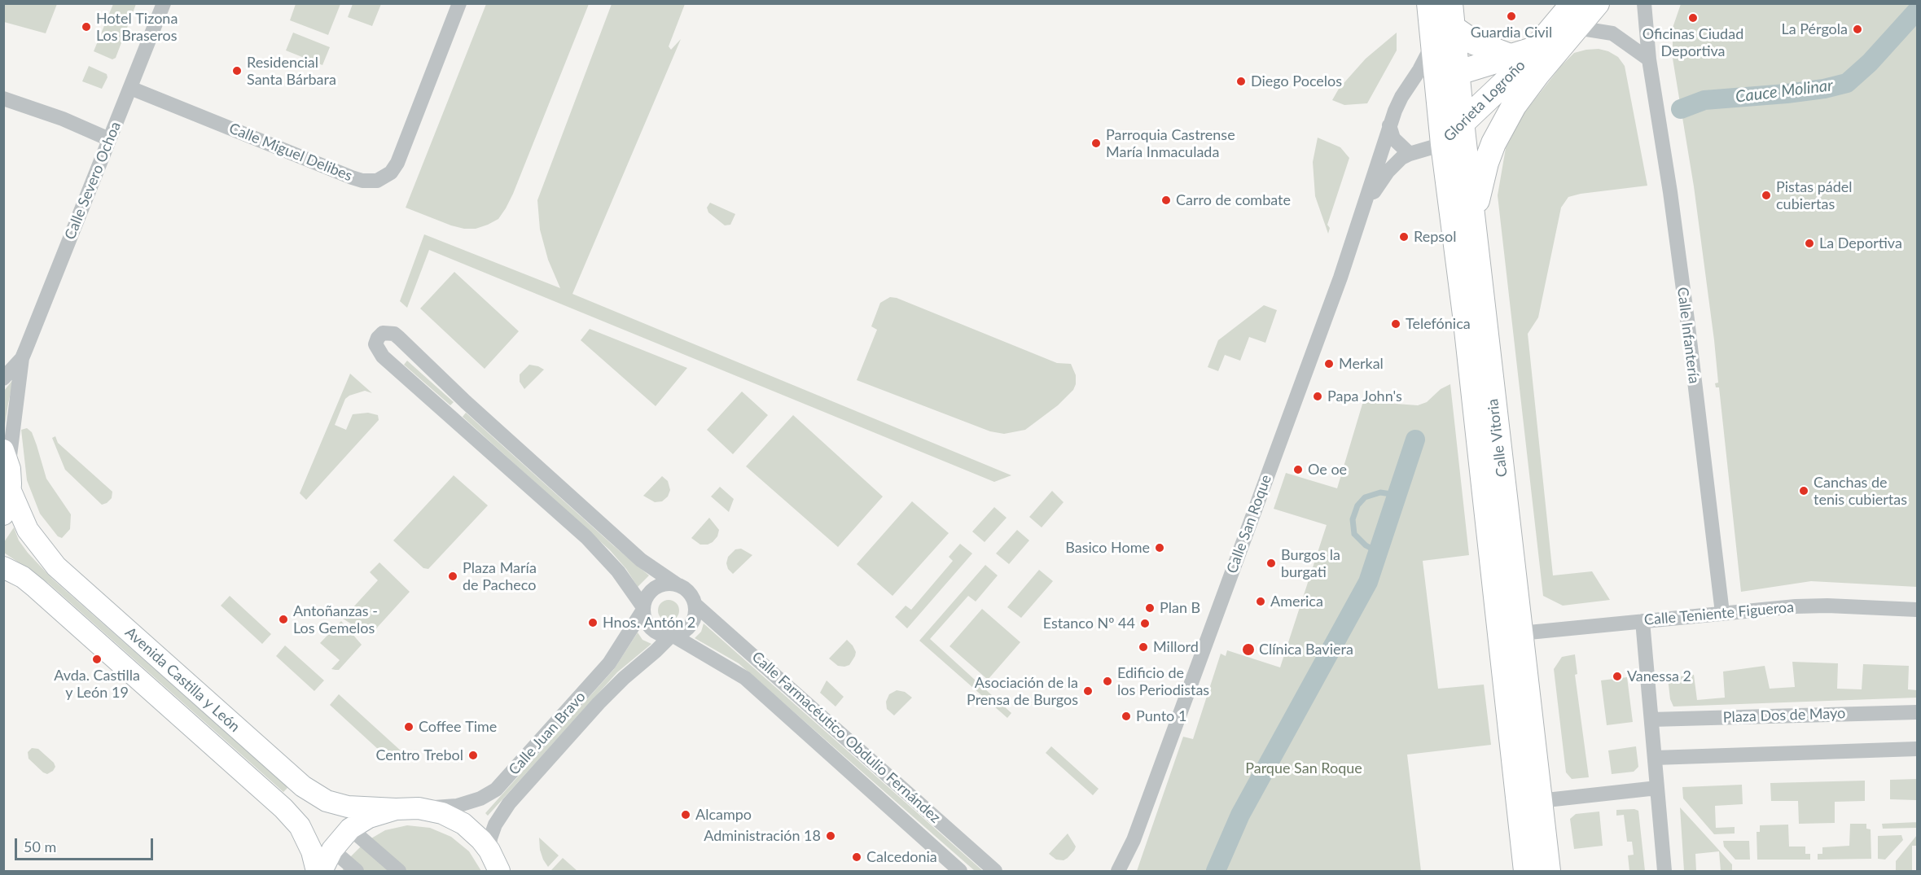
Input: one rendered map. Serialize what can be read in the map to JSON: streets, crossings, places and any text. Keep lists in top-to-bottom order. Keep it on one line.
{"streets":{"highway":["Glorieta Logroño","Calle Vitoria"],"main road":["Avenida Castilla y León"],"street":["Calle Miguel Delibes","Calle Severo Ochoa","Calle Infantería","Calle San Roque","Calle Teniente Figueroa","Plaza Dos de Mayo","Calle Juan Bravo","Calle Farmacéutico Obdulio Fernández"]},"crossings":[["Glorieta Logroño","Calle Vitoria"],["Glorieta Logroño","Calle San Roque"],["Calle Miguel Delibes","Calle Severo Ochoa"],["Calle Infantería","Calle Teniente Figueroa"],["Calle Vitoria","Calle Teniente Figueroa"],["Calle Juan Bravo","Calle Farmacéutico Obdulio Fernández"]],"water":["Cauce Molinar"],"parks":["Parque San Roque"],"places":["Guardia Civil","Oficinas Ciudad Deportiva","Hotel Tizona Los Braseros","La Pérgola","Residencial Santa Bárbara","Diego Pocelos","Parroquia Castrense María Inmaculada","Pistas pádel cubiertas","Carro de combate","Repsol","La Deportiva","Telefónica","Merkal","Papa John's","Oe oe","Canchas de tenis cubiertas","Basico Home","Burgos la burgati","Plaza María de Pacheco","America","Plan B","Antoñanzas - Los Gemelos","Hnos. Antón 2","Estanco Nº 44","Millord","Clínica Baviera","Avda. Castilla y León 19","Vanessa 2","Edificio de los Periodistas","Asociación de la Prensa de Burgos","Punto 1","Coffee Time","Centro Trebol","Alcampo","Administración 18","Calcedonia"],"scale_bar":"50 m"}
